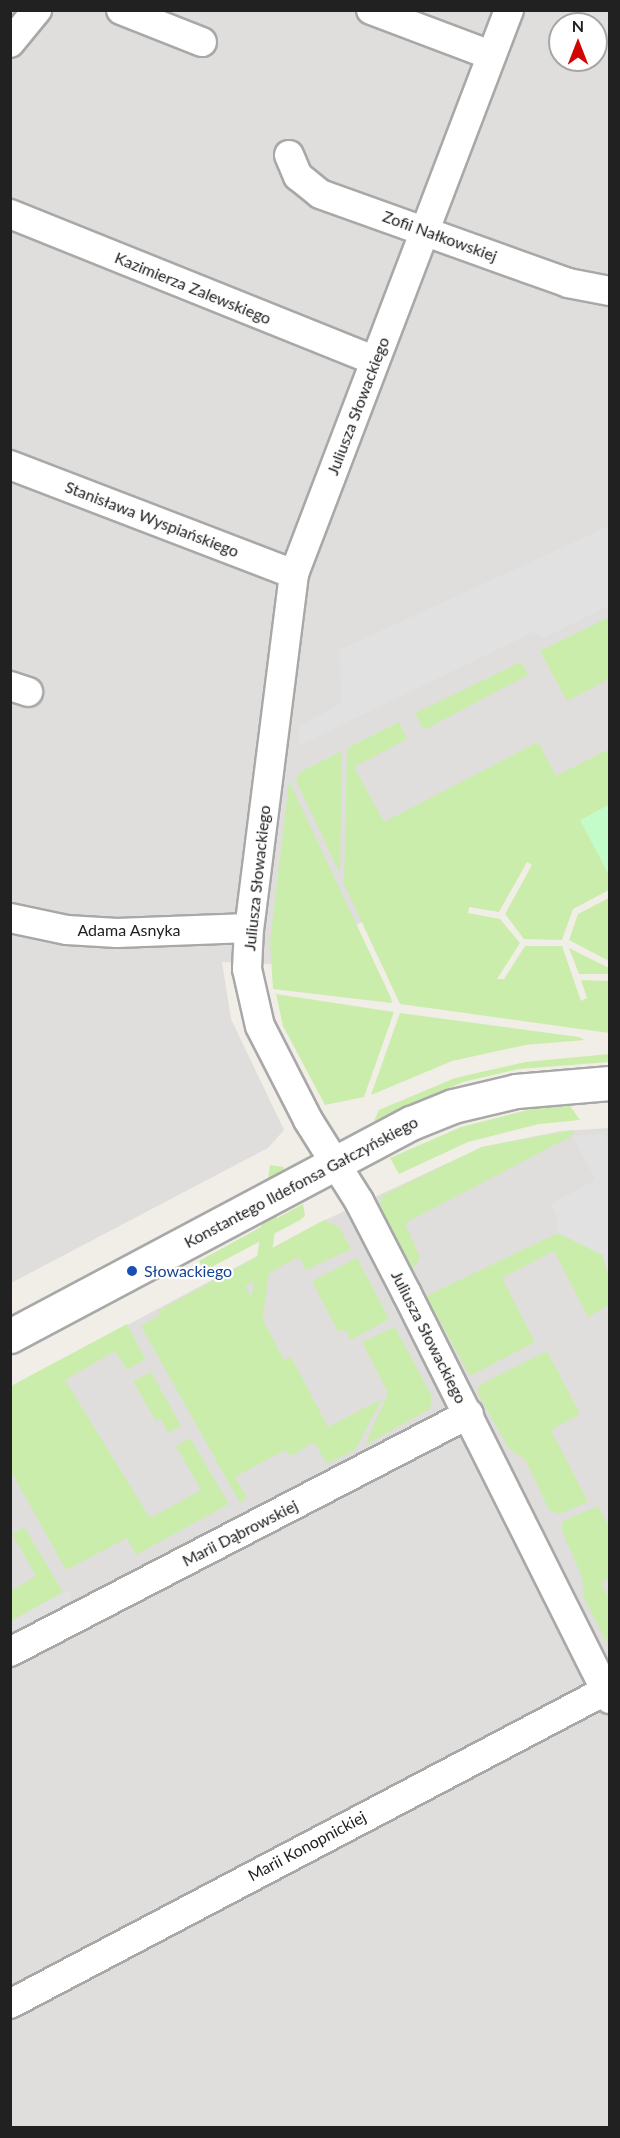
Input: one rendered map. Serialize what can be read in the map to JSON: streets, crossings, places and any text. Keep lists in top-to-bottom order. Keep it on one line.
{"streets":{"street":["Zofii Nałkowskiej","Kazimierza Zalewskiego","Juliusza Słowackiego","Stanisława Wyspiańskiego","Adama Asnyka","Konstantego Ildefonsa Gałczyńskiego","Marii Dąbrowskiej","Marii Konopnickiej"]},"crossings":[["Zofii Nałkowskiej","Juliusza Słowackiego"],["Kazimierza Zalewskiego","Juliusza Słowackiego"],["Juliusza Słowackiego","Stanisława Wyspiańskiego"],["Juliusza Słowackiego","Adama Asnyka"],["Juliusza Słowackiego","Konstantego Ildefonsa Gałczyńskiego"],["Juliusza Słowackiego","Marii Dąbrowskiej"],["Juliusza Słowackiego","Marii Konopnickiej"]],"places":["Słowackiego"],"north":"top"}
